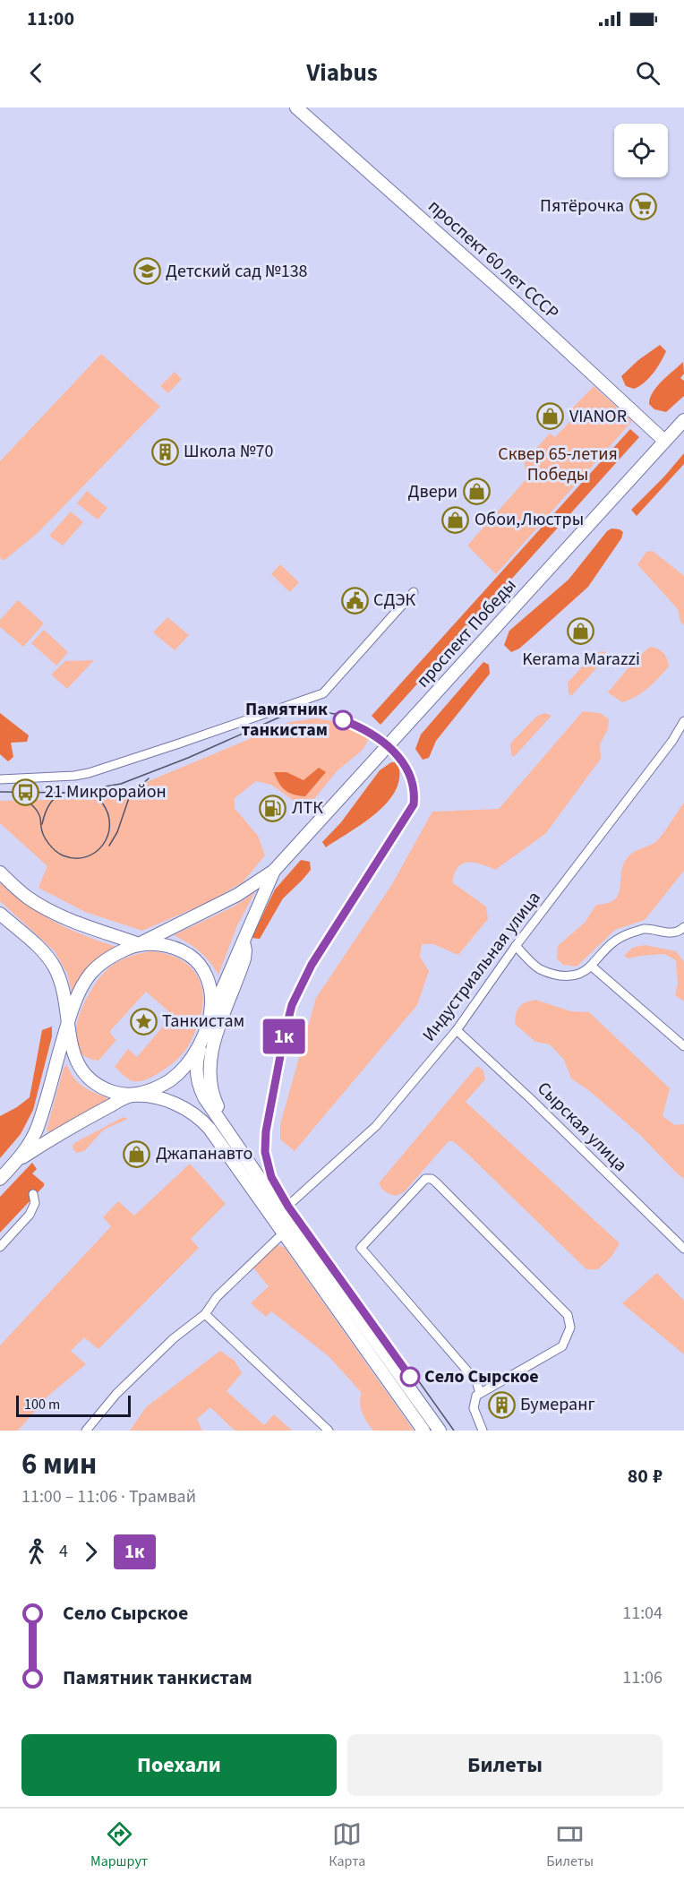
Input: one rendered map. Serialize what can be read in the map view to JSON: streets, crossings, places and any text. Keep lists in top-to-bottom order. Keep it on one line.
{"streets":{"main road":["проспект 60 лет СССР","проспект Победы"],"street":["Индустриальная улица","Сырская улица"]},"crossings":[["проспект 60 лет СССР","проспект Победы"],["Индустриальная улица","Сырская улица"]],"parks":["Сквер 65-летия Победы"],"places":{"supermarket":["Пятёрочка"],"school or university":["Детский сад №138"],"shop":["VIANOR","Двери","Обои,Люстры","Kerama Marazzi","Джапанавто"],"building":["Школа №70","Бумеранг"],"public building":["СДЭК"],"other":["Памятник танкистам","Село Сырское"],"bus stop":["21 Микрорайон"],"fuel station":["ЛТК"],"place":["Танкистам"]},"lines":["tram line 1к"],"scale_bar":"100 m","page":{"status":"11:00","header":"Viabus","on_map":"1к","scale":"100 m","heading":["6 мин","11:00 – 11:06 · Трамвай","80 ₽"],"legs":["4","1к"],"list":[{"name":"Село Сырское","value":"11:04"},{"name":"Памятник танкистам","value":"11:06"}],"buttons":["Поехали","Билеты"],"tabs":["Маршрут","Карта","Билеты"]}}
